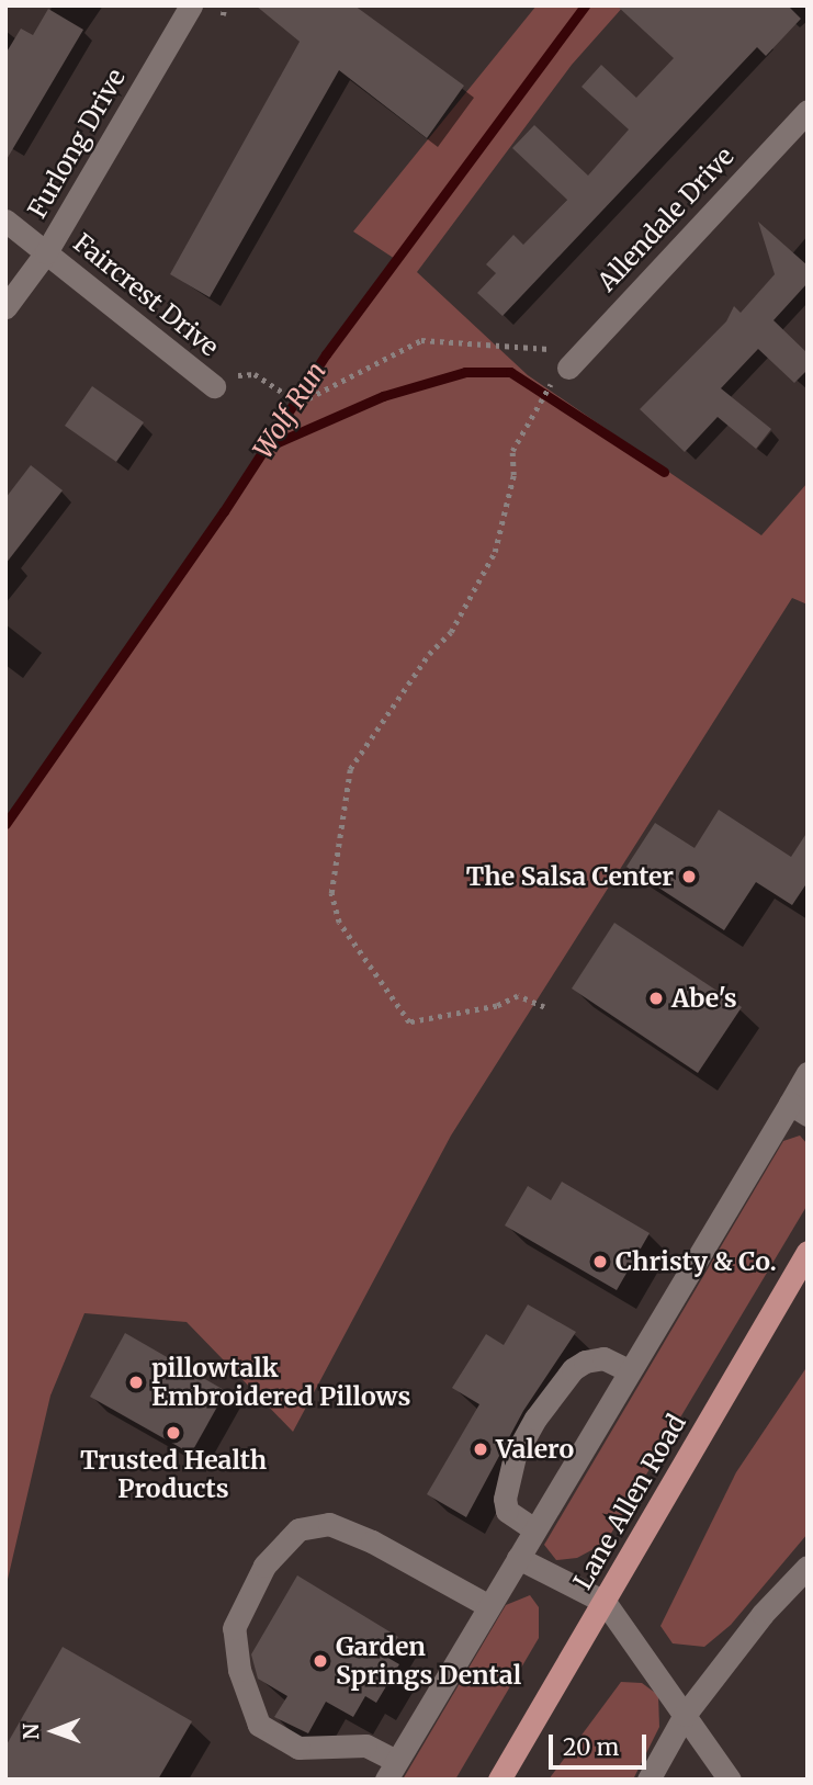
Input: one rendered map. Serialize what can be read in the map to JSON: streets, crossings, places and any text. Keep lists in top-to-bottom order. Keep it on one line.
{"streets":{"main road":["Lane Allen Road"],"street":["Furlong Drive","Allendale Drive","Faircrest Drive"]},"crossings":[["Furlong Drive","Faircrest Drive"]],"water":["Wolf Run"],"places":["The Salsa Center","Abe's","Christy & Co.","pillowtalk Embroidered Pillows","Trusted Health Products","Valero","Garden Springs Dental"],"scale_bar":"20 m","north":"left"}
